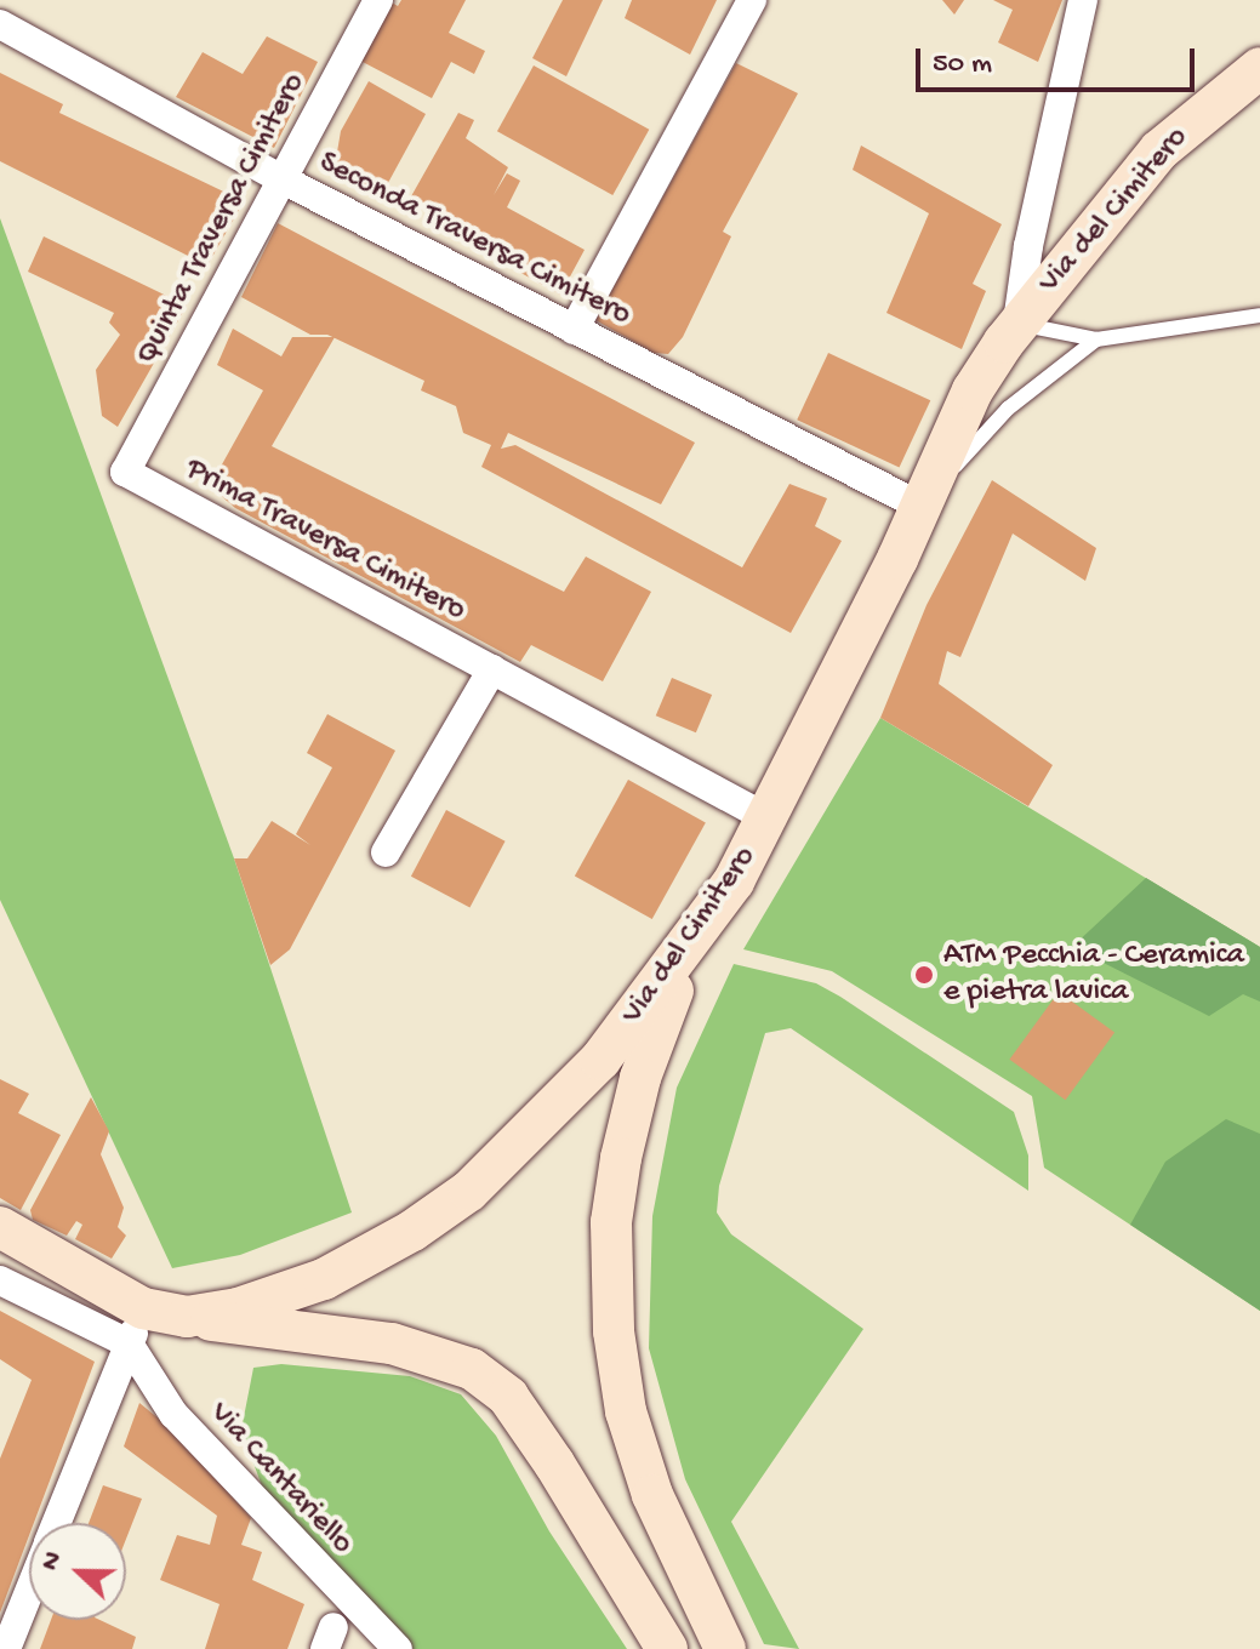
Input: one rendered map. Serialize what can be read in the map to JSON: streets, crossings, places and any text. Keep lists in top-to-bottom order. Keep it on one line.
{"streets":{"main road":["Via del Cimitero"],"street":["Quinta Traversa Cimitero","Seconda Traversa Cimitero","Prima Traversa Cimitero","Via Cantariello"]},"crossings":[["Via del Cimitero","Seconda Traversa Cimitero"],["Via del Cimitero","Prima Traversa Cimitero"],["Via del Cimitero","Via Cantariello"],["Quinta Traversa Cimitero","Seconda Traversa Cimitero"],["Quinta Traversa Cimitero","Prima Traversa Cimitero"]],"places":["ATM Pecchia - Ceramica e pietra lavica"],"scale_bar":"50 m","north":"left"}
